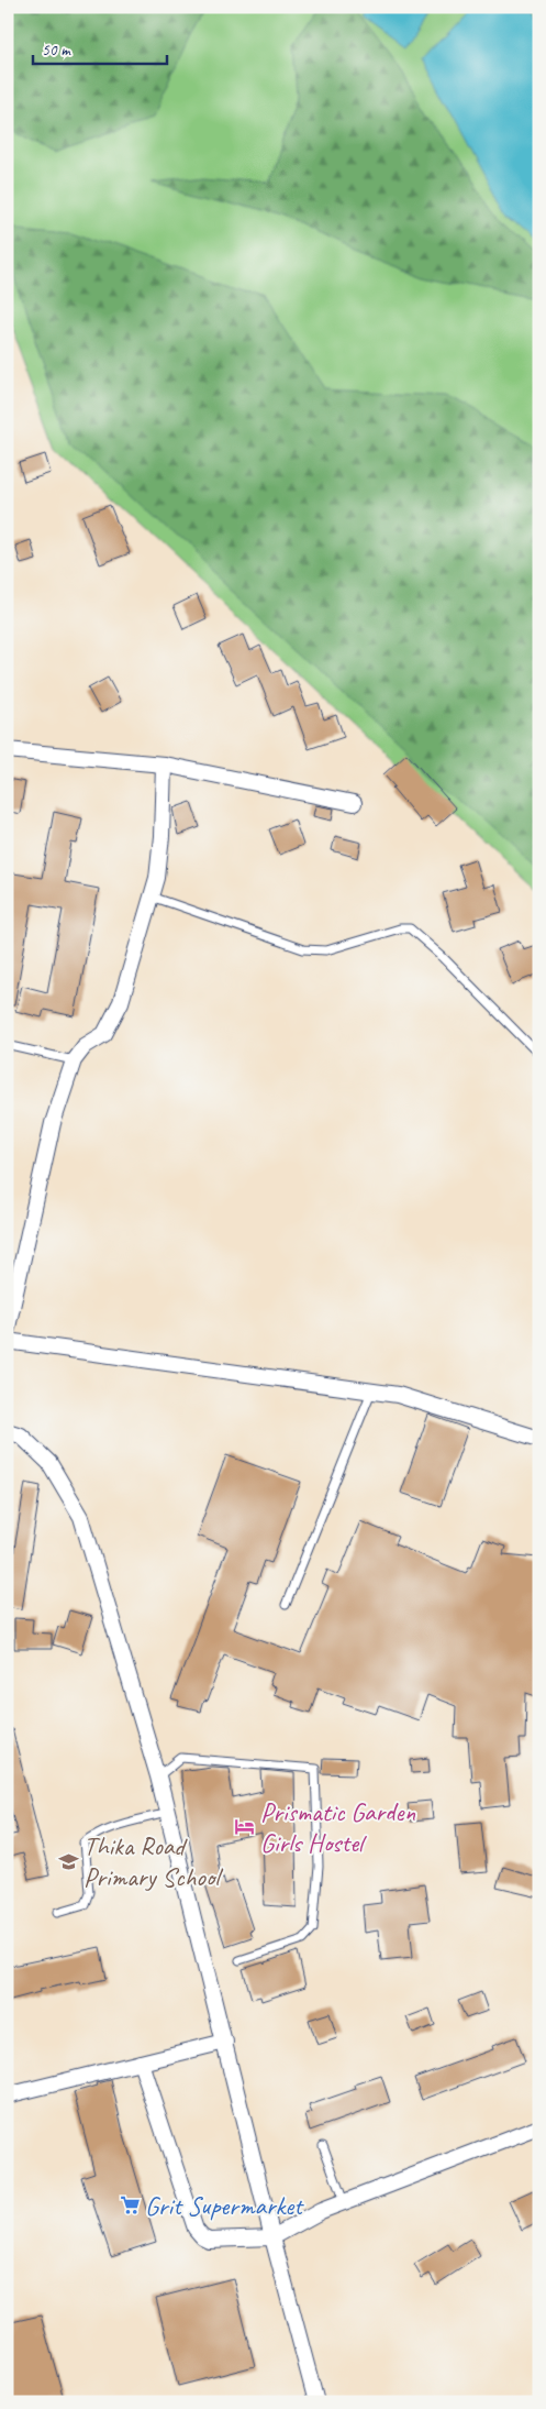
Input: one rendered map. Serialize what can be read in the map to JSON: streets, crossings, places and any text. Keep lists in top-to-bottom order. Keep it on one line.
{"places":{"hotel":["Prismatic Garden Girls Hostel"],"school or university":["Thika Road Primary School"],"supermarket":["Grit Supermarket"]},"scale_bar":"50 m"}
